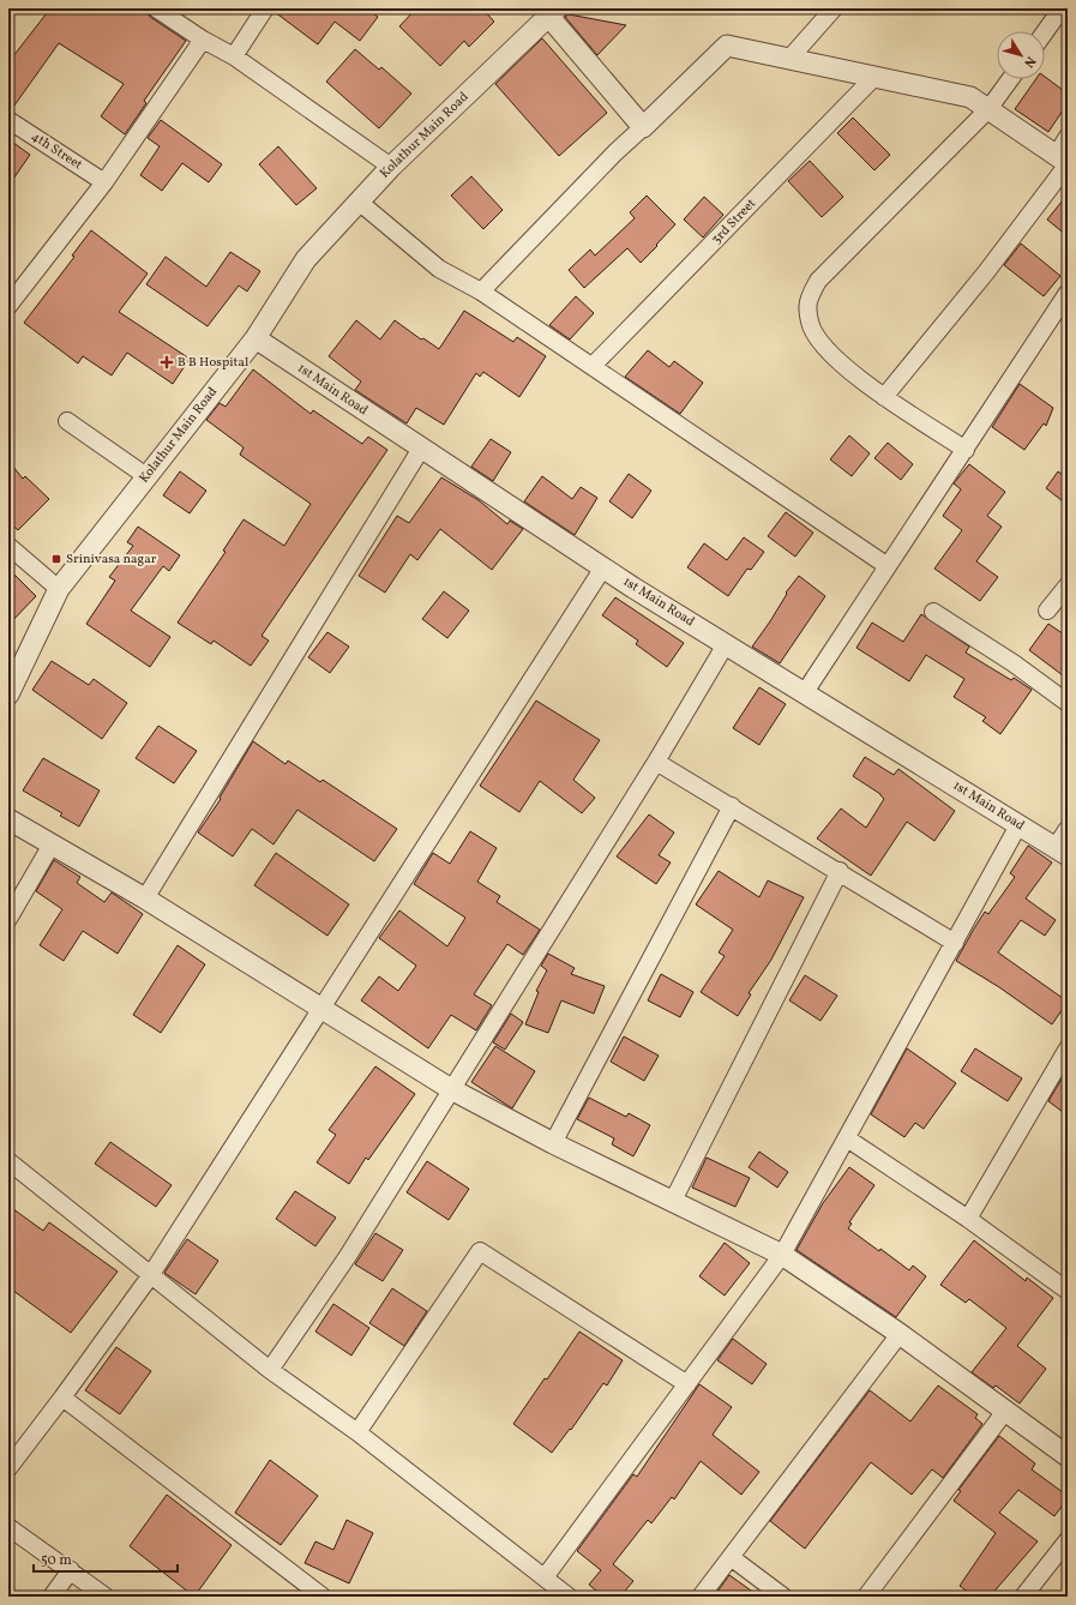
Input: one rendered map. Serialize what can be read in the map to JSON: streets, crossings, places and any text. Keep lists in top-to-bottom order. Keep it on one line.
{"streets":{"street":["Kolathur Main Road","4th Street","3rd Street","1st Main Road"]},"crossings":[["Kolathur Main Road","1st Main Road"]],"places":{"health":["B B Hospital"],"transit":["Srinivasa nagar"]},"scale_bar":"50 m","north":"bottom right"}
